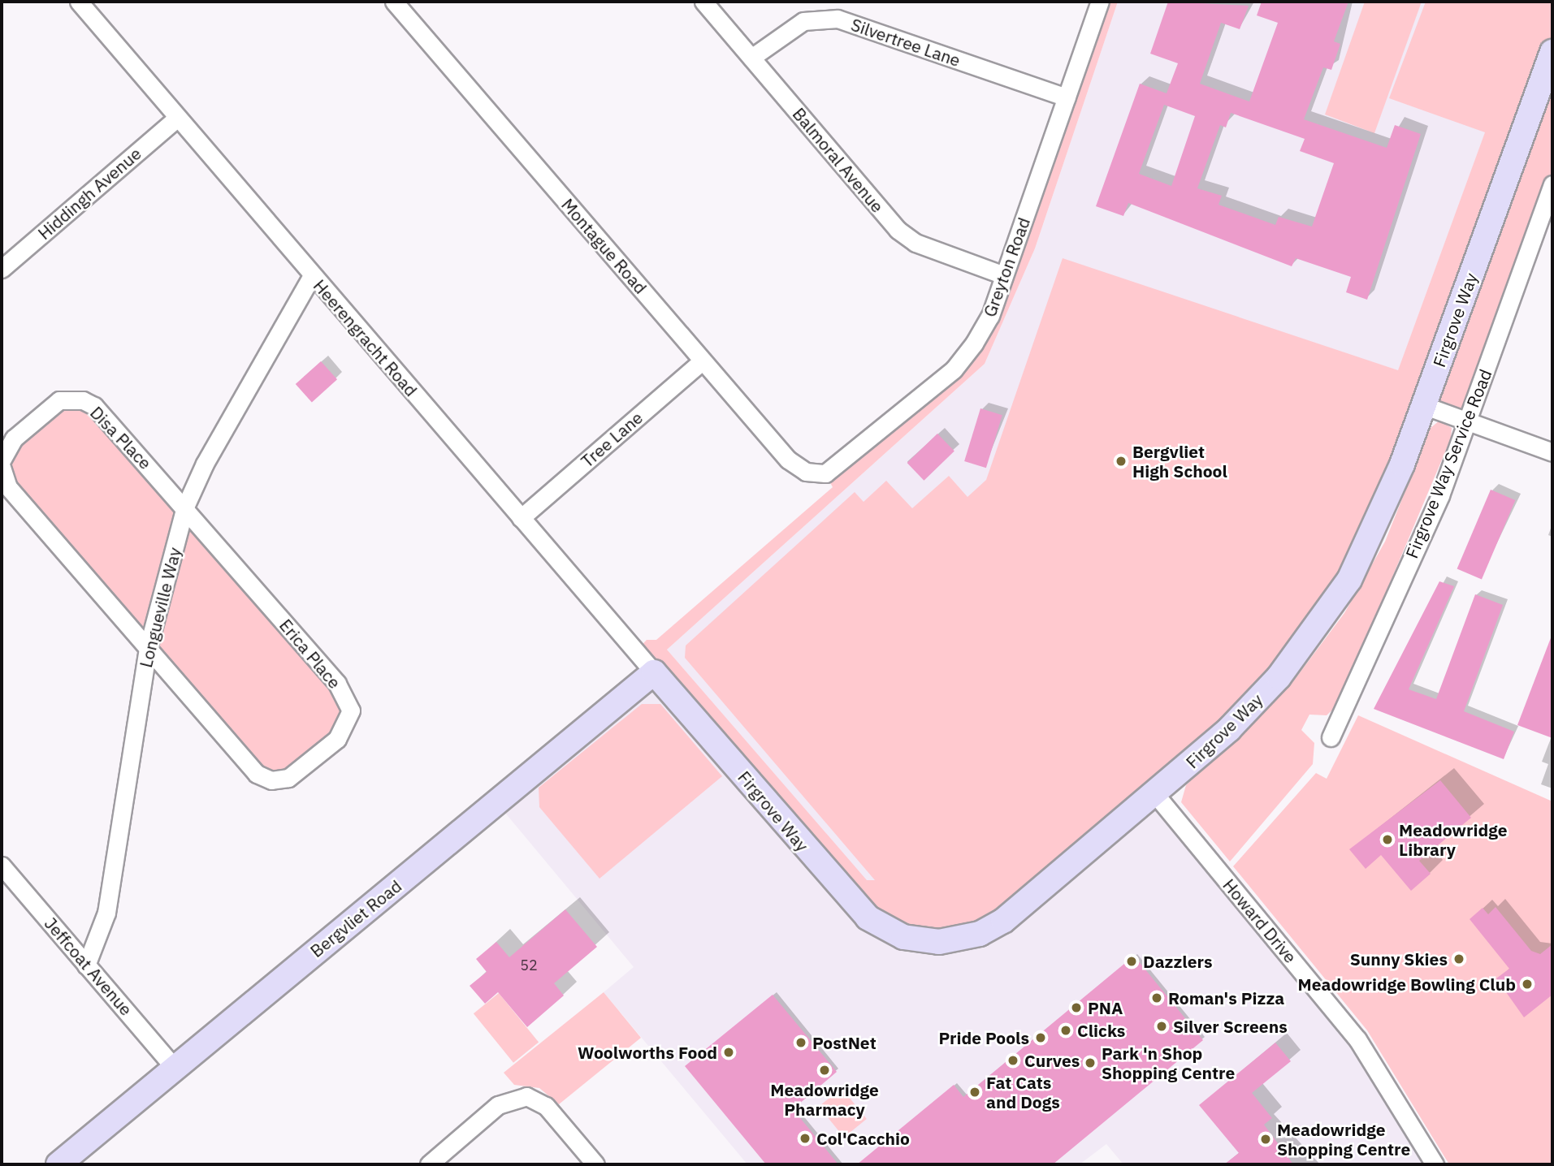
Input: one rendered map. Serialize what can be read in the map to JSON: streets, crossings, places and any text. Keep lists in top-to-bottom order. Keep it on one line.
{"streets":{"street":["Silvertree Lane","Balmoral Avenue","Hiddingh Avenue","Montague Road","Greyton Road","Firgrove Way","Heerengracht Road","Disa Place","Tree Lane","Firgrove Way Service Road","Longueville Way","Erica Place","Bergvliet Road","Howard Drive","Jeffcoat Avenue"]},"crossings":[["Silvertree Lane","Balmoral Avenue"],["Silvertree Lane","Greyton Road"],["Balmoral Avenue","Greyton Road"],["Hiddingh Avenue","Heerengracht Road"],["Montague Road","Greyton Road"],["Montague Road","Tree Lane"],["Firgrove Way","Heerengracht Road"],["Firgrove Way","Bergvliet Road"],["Firgrove Way","Howard Drive"],["Heerengracht Road","Tree Lane"],["Heerengracht Road","Longueville Way"],["Heerengracht Road","Bergvliet Road"],["Disa Place","Longueville Way"],["Disa Place","Erica Place"],["Longueville Way","Erica Place"],["Longueville Way","Jeffcoat Avenue"],["Bergvliet Road","Jeffcoat Avenue"]],"places":["Bergvliet High School","Meadowridge Library","Sunny Skies","Dazzlers","Meadowridge Bowling Club","Roman's Pizza","PNA","Silver Screens","Clicks","Pride Pools","PostNet","Woolworths Food","Curves","Park 'n Shop Shopping Centre","Meadowridge Pharmacy","Fat Cats and Dogs","Col'Cacchio","Meadowridge Shopping Centre"],"house_numbers":["52"]}
